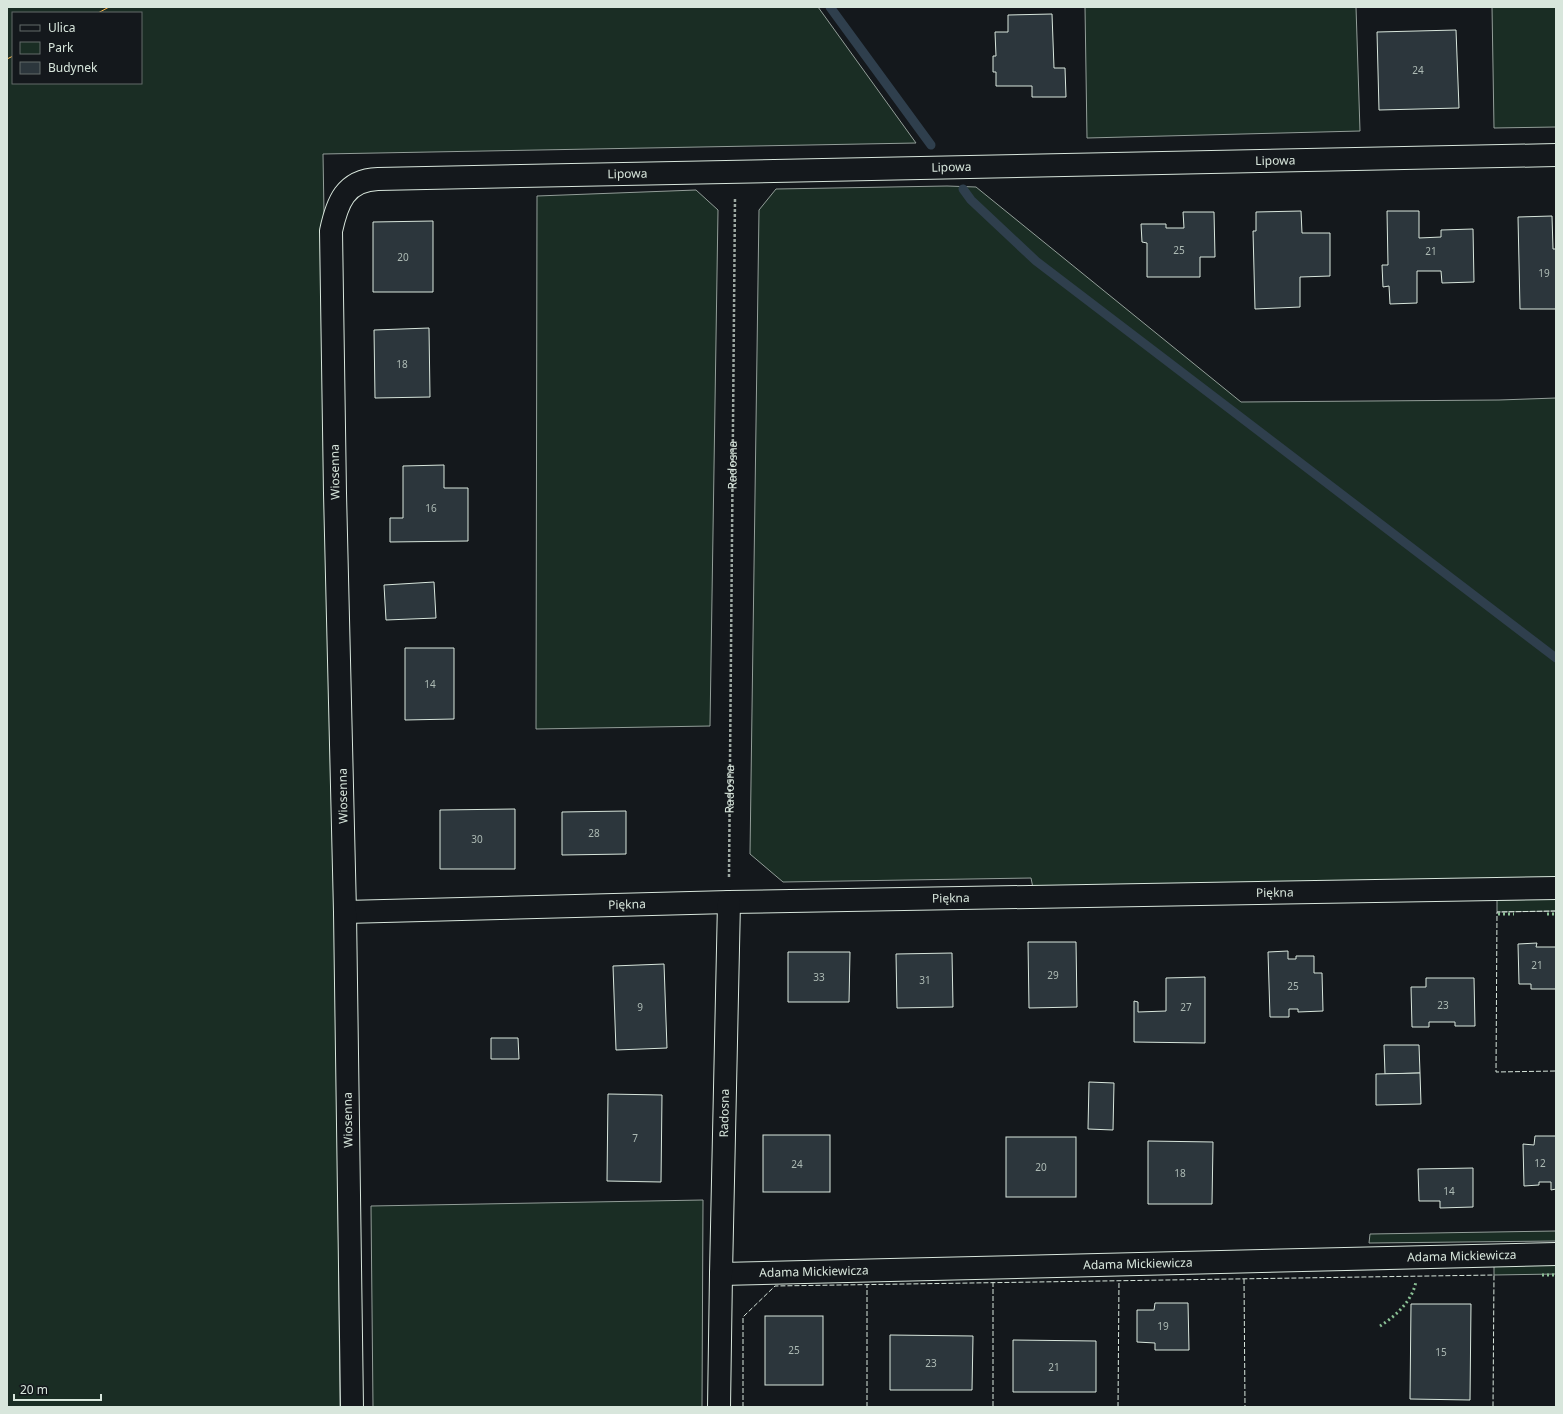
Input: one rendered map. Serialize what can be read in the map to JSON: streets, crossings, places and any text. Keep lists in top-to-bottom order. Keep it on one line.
{"streets":{"street":["Lipowa","Radosna","Wiosenna","Piękna","Adama Mickiewicza"]},"crossings":[["Lipowa","Radosna"],["Lipowa","Wiosenna"],["Radosna","Piękna"],["Radosna","Adama Mickiewicza"],["Wiosenna","Piękna"]],"house_numbers":["24","25","21","20","19","18","16","14","28","30","21","29","33","31","25","23","9","27","7","12","24","20","18","14","19","25","15","23","21"],"legend":["Ulica","Park","Budynek"],"scale_bar":"20 m"}
